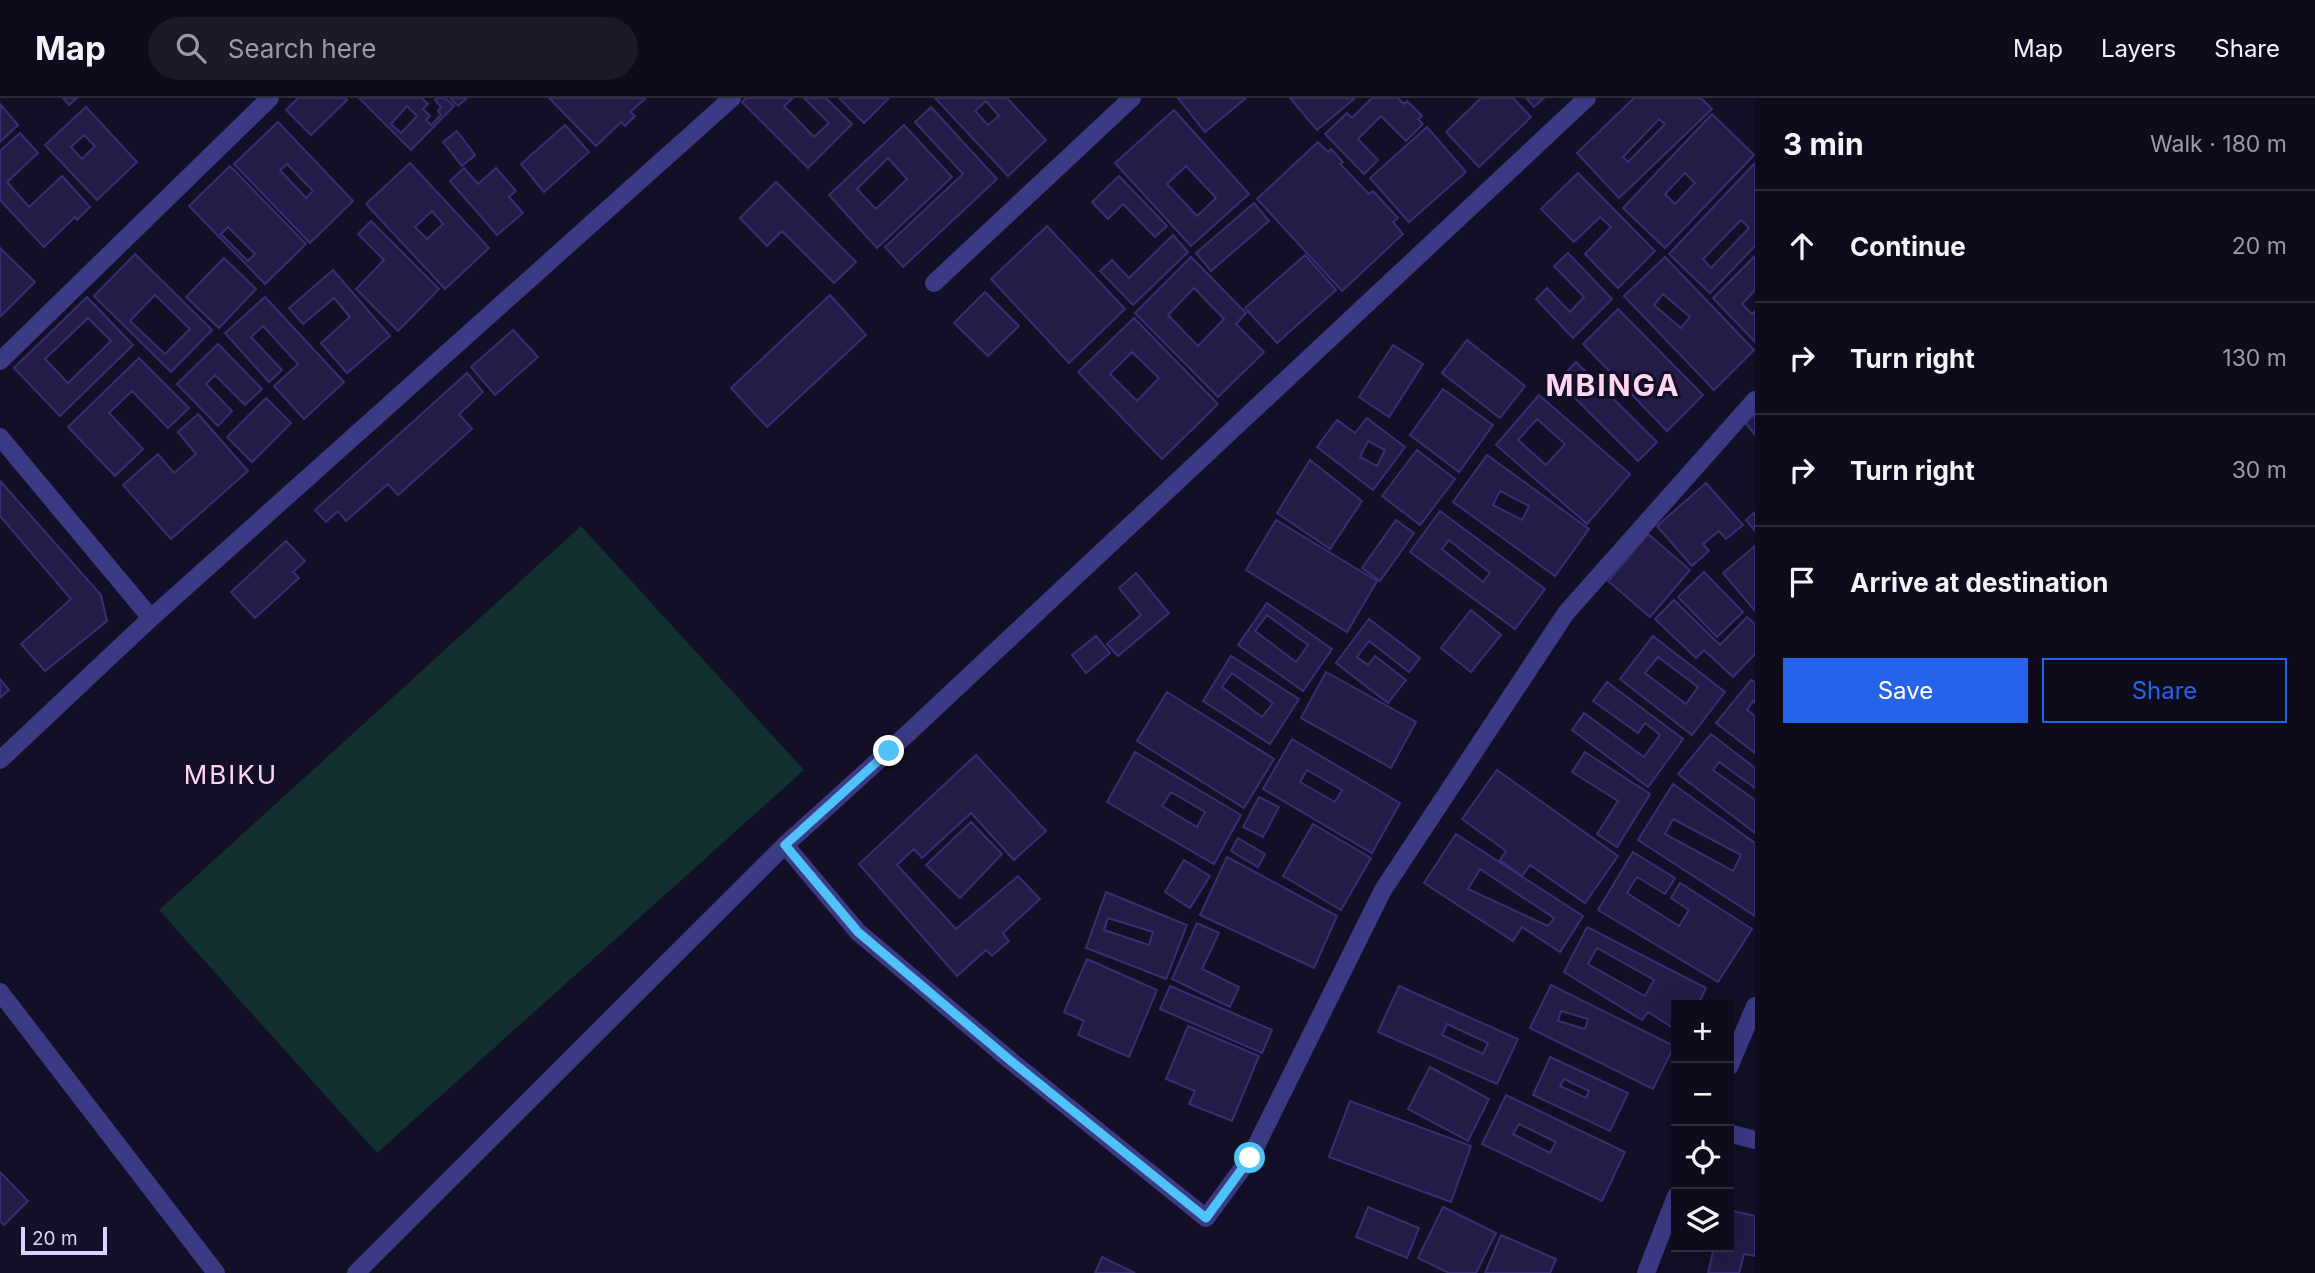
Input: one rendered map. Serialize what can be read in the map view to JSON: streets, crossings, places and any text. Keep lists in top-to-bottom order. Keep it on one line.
{"districts":["MBINGA","MBIKU"],"scale_bar":"20 m","page":{"header":"Map","search":"Search here","nav":["Map","Layers","Share"],"heading":["3 min","Walk · 180 m"],"list":[["Continue","20 m"],["Turn right","130 m"],["Turn right","30 m"],"Arrive at destination"],"buttons":["Save","Share"],"map_buttons":["+","−"],"scale":"20 m"}}
